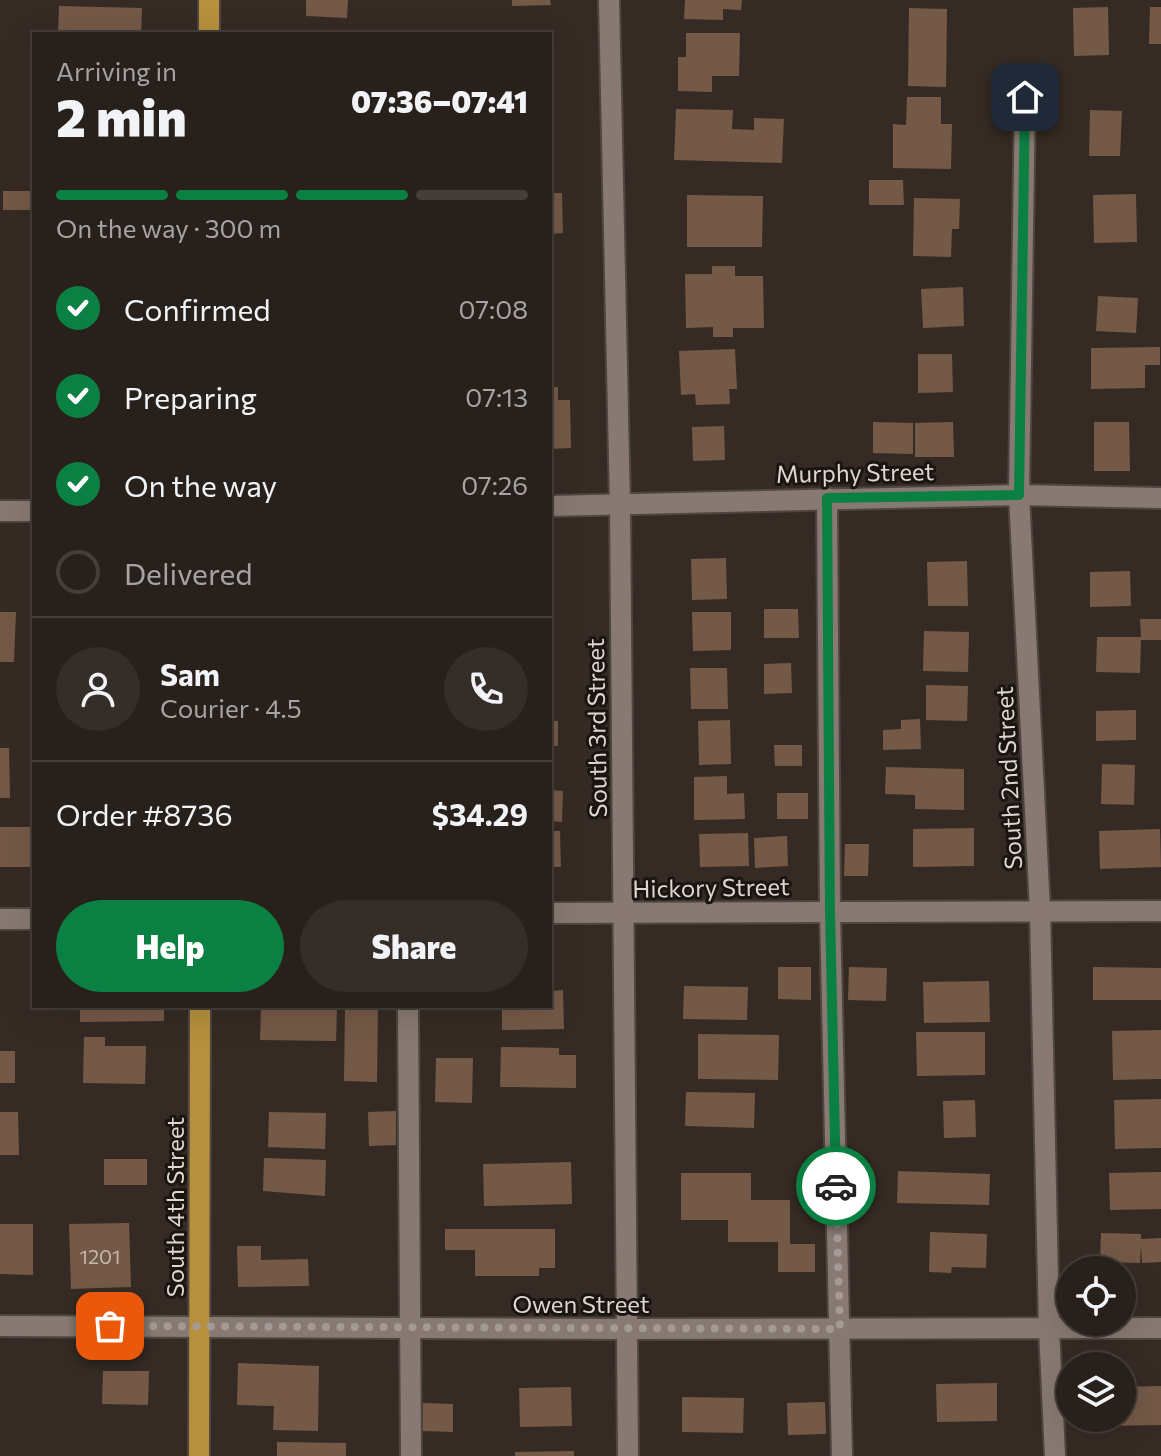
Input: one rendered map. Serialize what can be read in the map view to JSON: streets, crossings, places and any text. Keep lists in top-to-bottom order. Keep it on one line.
{"streets":{"main road":["South 4th Street"],"street":["Murphy Street","South 3rd Street","South 2nd Street","Hickory Street","Owen Street"]},"crossings":[["Murphy Street","South 3rd Street"],["Murphy Street","South 2nd Street"],["South 3rd Street","Hickory Street"],["South 3rd Street","Owen Street"],["South 2nd Street","Hickory Street"],["South 2nd Street","Owen Street"],["South 4th Street","Owen Street"]],"house_numbers":["1201"],"page":{"heading":["2 min","Arriving in","07:36–07:41"],"panel":["Sam","Courier · 4.5","Order #8736","$34.29"],"bar":"On the way · 300 m","list":[["Confirmed","07:08"],["Preparing","07:13"],["On the way","07:26"],"Delivered"],"buttons":["Help","Share"]}}
